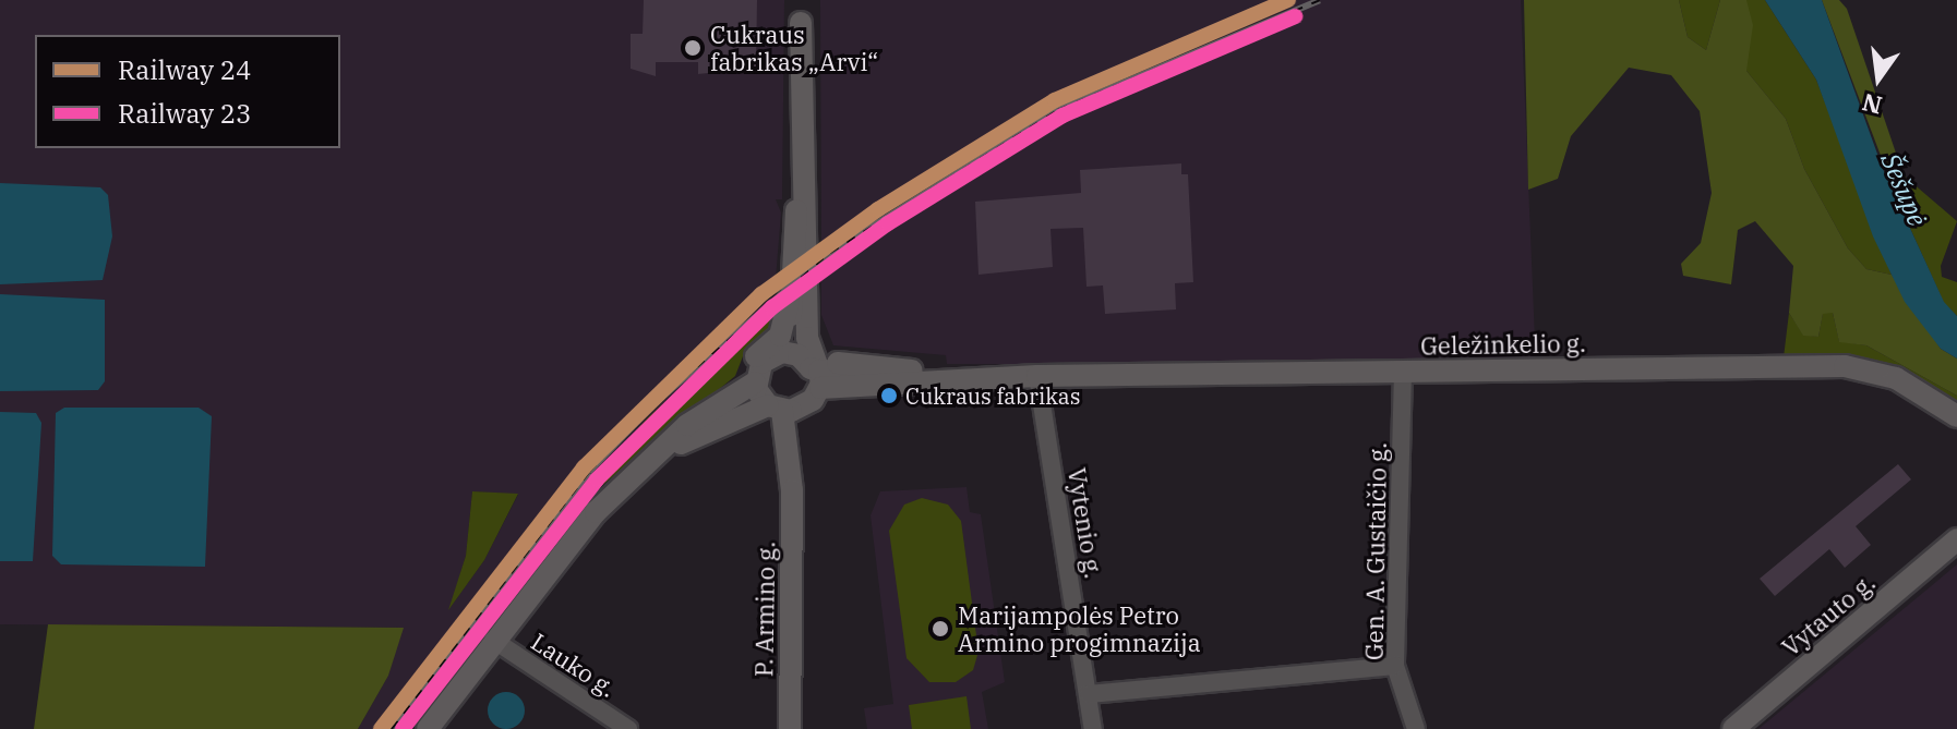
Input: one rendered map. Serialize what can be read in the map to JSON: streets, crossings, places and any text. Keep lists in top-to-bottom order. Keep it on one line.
{"streets":{"main road":["Geležinkelio g.","P. Armino g.","Vytauto g."],"street":["Vytenio g.","Gen. A. Gustaičio g.","Lauko g."]},"crossings":[["Geležinkelio g.","Vytenio g."],["Geležinkelio g.","Gen. A. Gustaičio g."],["Geležinkelio g.","P. Armino g."],["Geležinkelio g.","Lauko g."]],"water":["Šešupė"],"places":["Cukraus fabrikas „Arvi“","Cukraus fabrikas","Marijampolės Petro Armino progimnazija"],"lines":["rail line 24","rail line 23"],"legend":["Railway 24","Railway 23"],"north":"bottom"}
